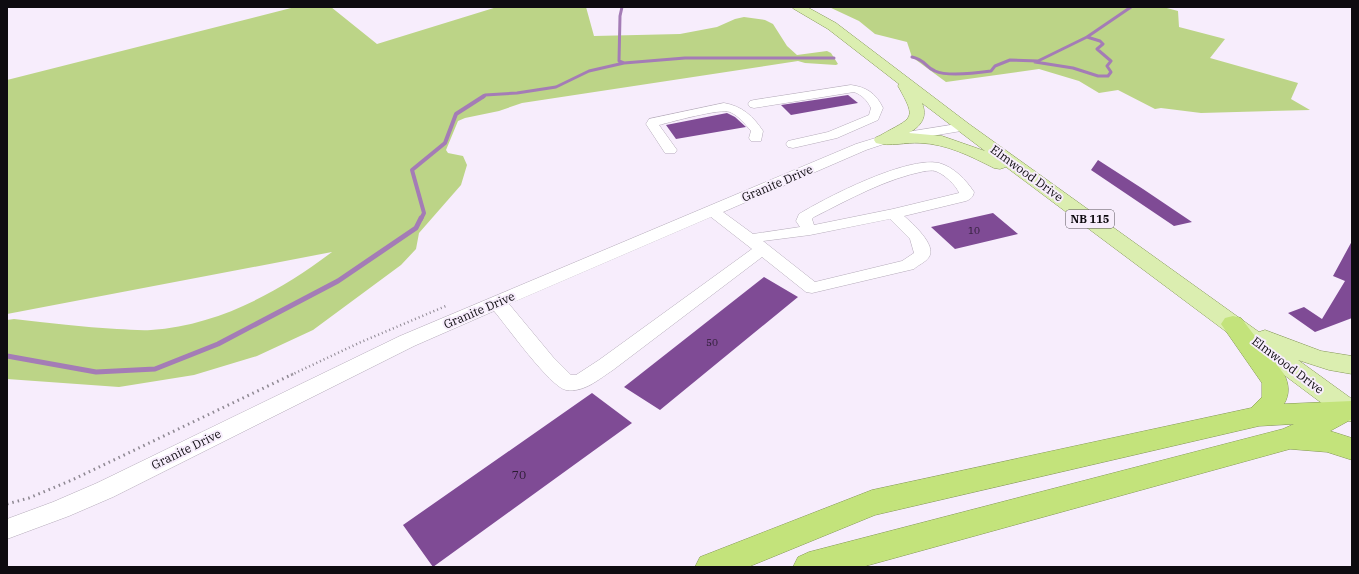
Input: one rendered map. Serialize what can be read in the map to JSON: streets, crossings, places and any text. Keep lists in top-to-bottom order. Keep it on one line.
{"streets":{"main road":["Elmwood Drive","NB 115"],"street":["Granite Drive"]},"crossings":[["Elmwood Drive","Granite Drive"]],"house_numbers":["10","50","70"]}
